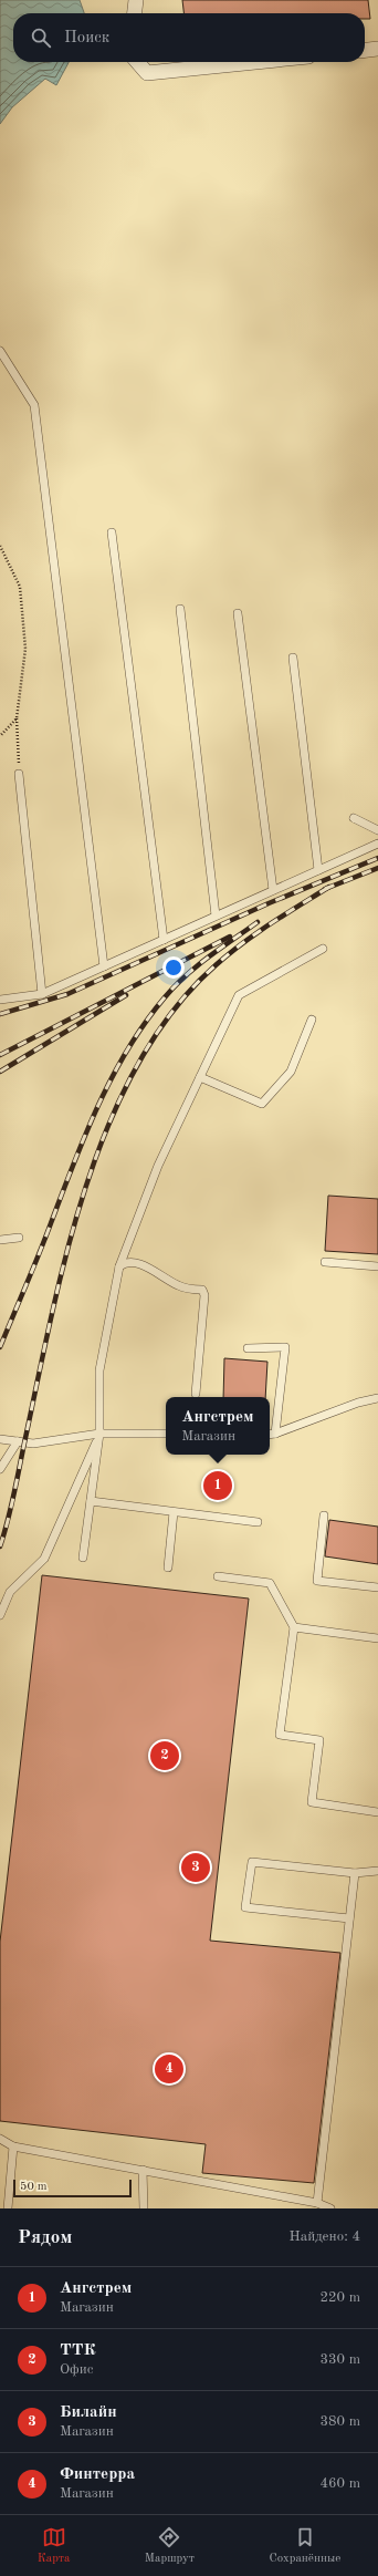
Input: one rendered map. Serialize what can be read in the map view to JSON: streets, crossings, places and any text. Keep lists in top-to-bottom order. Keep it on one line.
{"scale_bar":"50 m","page":{"search":"Поиск","popup":["Ангстрем","Магазин"],"pins":["1","2","3","4"],"scale":"50 m","heading":["Рядом","Найдено: 4"],"list":[{"mark":"1","name":"Ангстрем","note":"Магазин","value":"220 m"},{"mark":"2","name":"ТТК","note":"Офис","value":"330 m"},{"mark":"3","name":"Билайн","note":"Магазин","value":"380 m"},{"mark":"4","name":"Финтерра","note":"Магазин","value":"460 m"}],"nav":["Карта","Маршрут","Сохранённые"]}}
